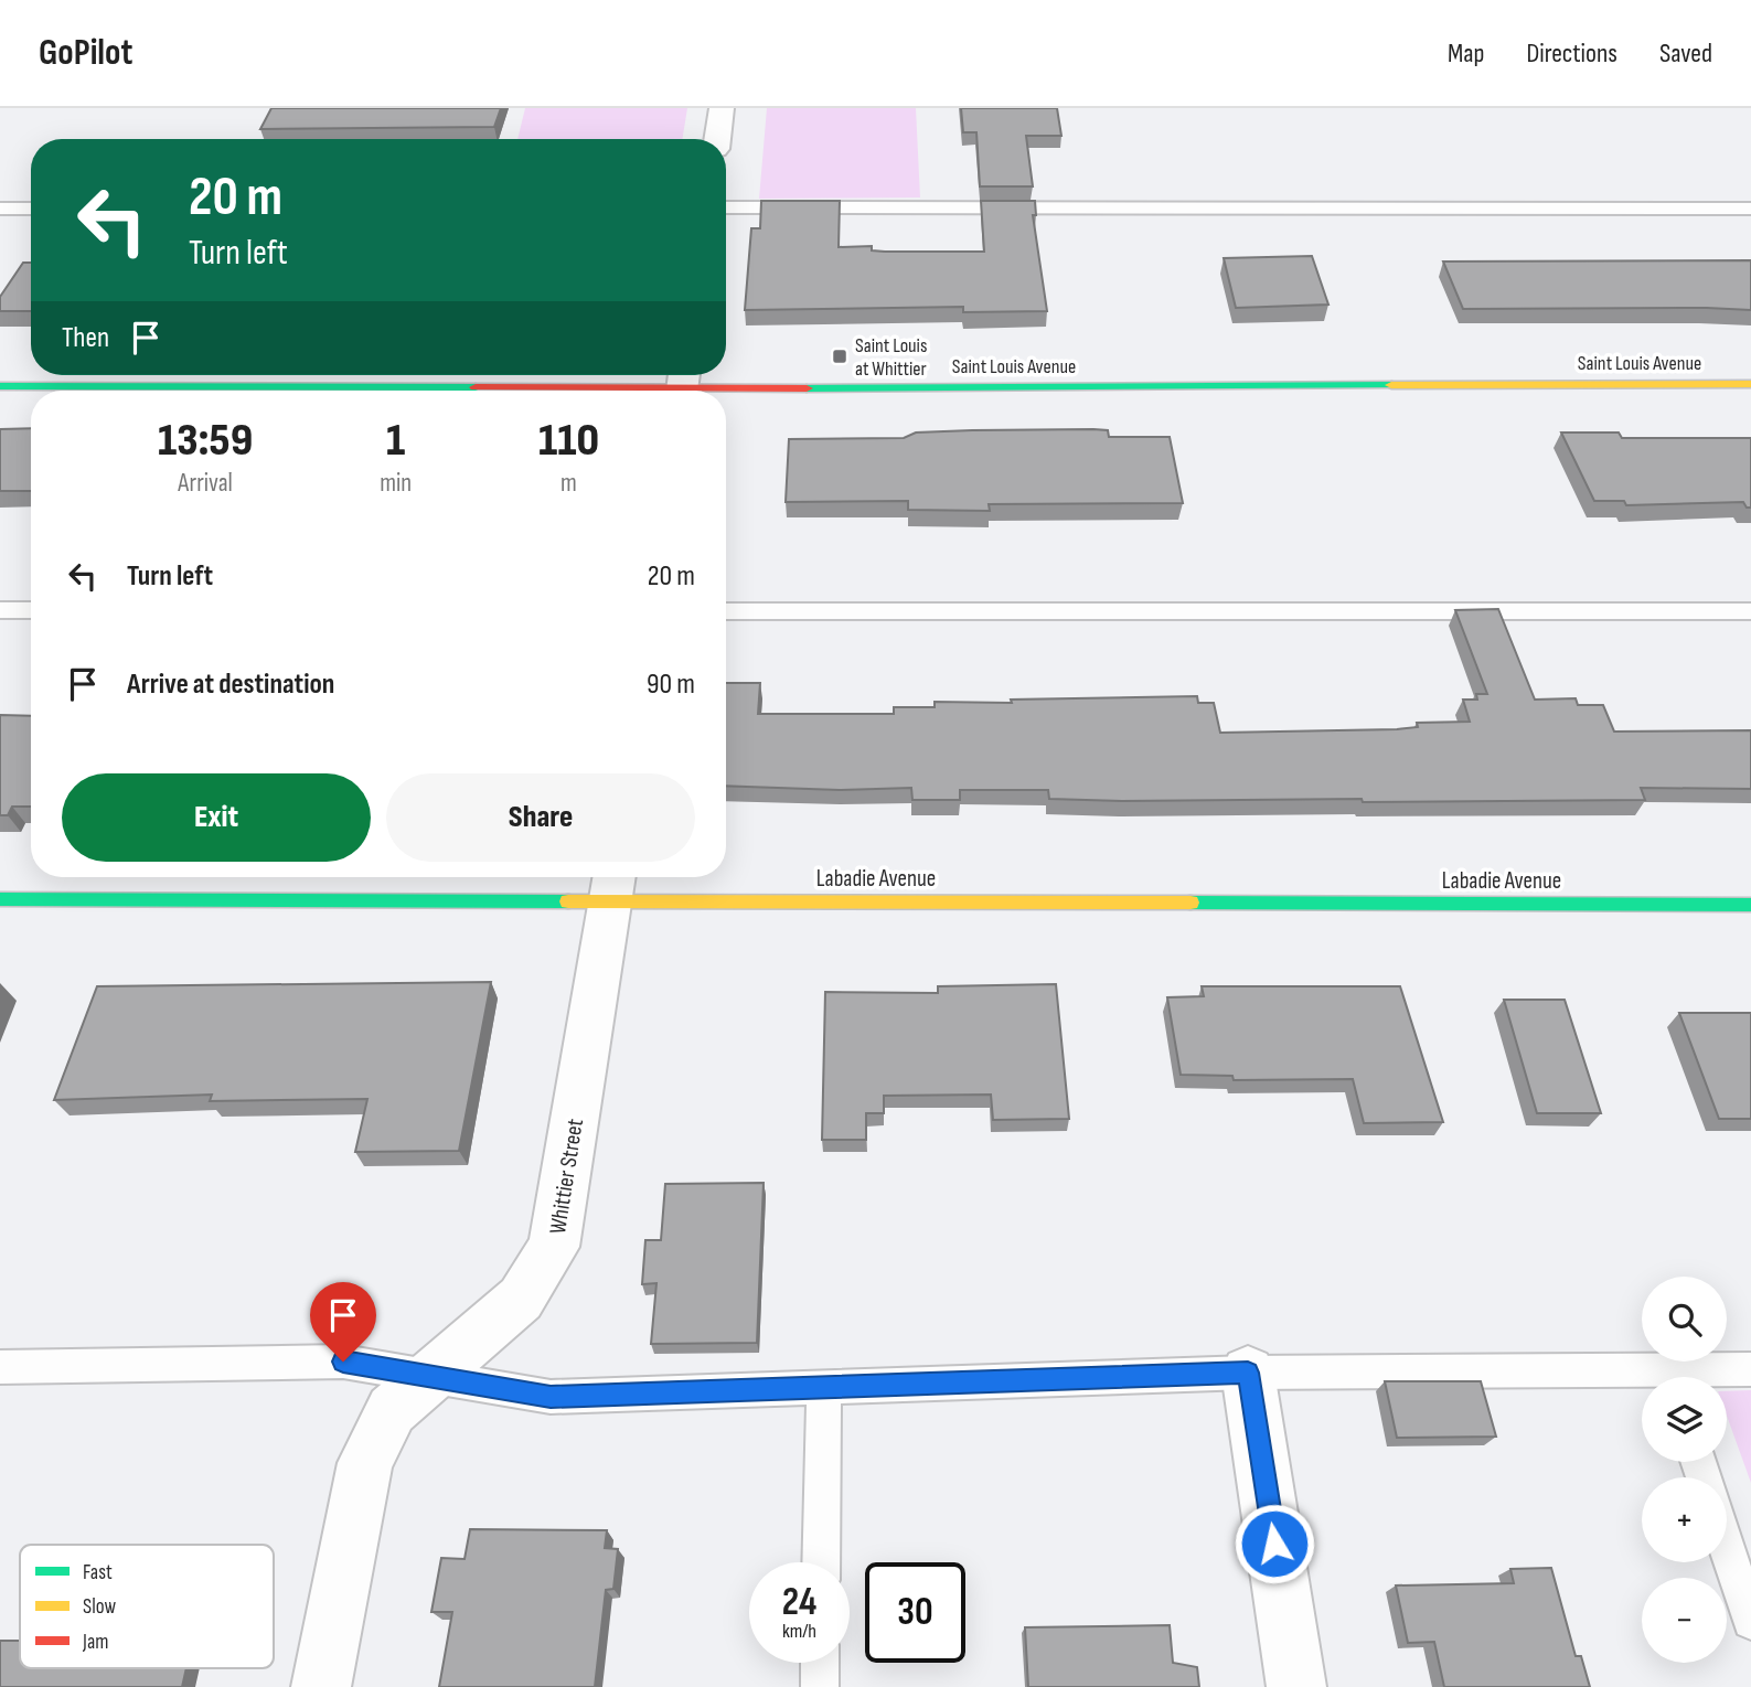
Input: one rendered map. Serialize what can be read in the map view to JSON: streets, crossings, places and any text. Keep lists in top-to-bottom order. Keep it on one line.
{"streets":{"street":["Saint Louis Avenue","Labadie Avenue","Whittier Street"]},"crossings":[["Labadie Avenue","Whittier Street"]],"places":{"transit":["Saint Louis at Whittier"]},"legend":["Fast","Slow","Jam"],"page":{"header":"GoPilot","nav":["Map","Directions","Saved"],"turn":["20 m","Turn left"],"then":"Then","eta":["13:59","Arrival","1","min","110","m"],"list":[{"name":"Turn left","value":"20 m"},{"name":"Arrive at destination","value":"90 m"}],"buttons":["Exit","Share"],"map_buttons":["+","−"],"speed":"24 km/h","limit":"30"}}
